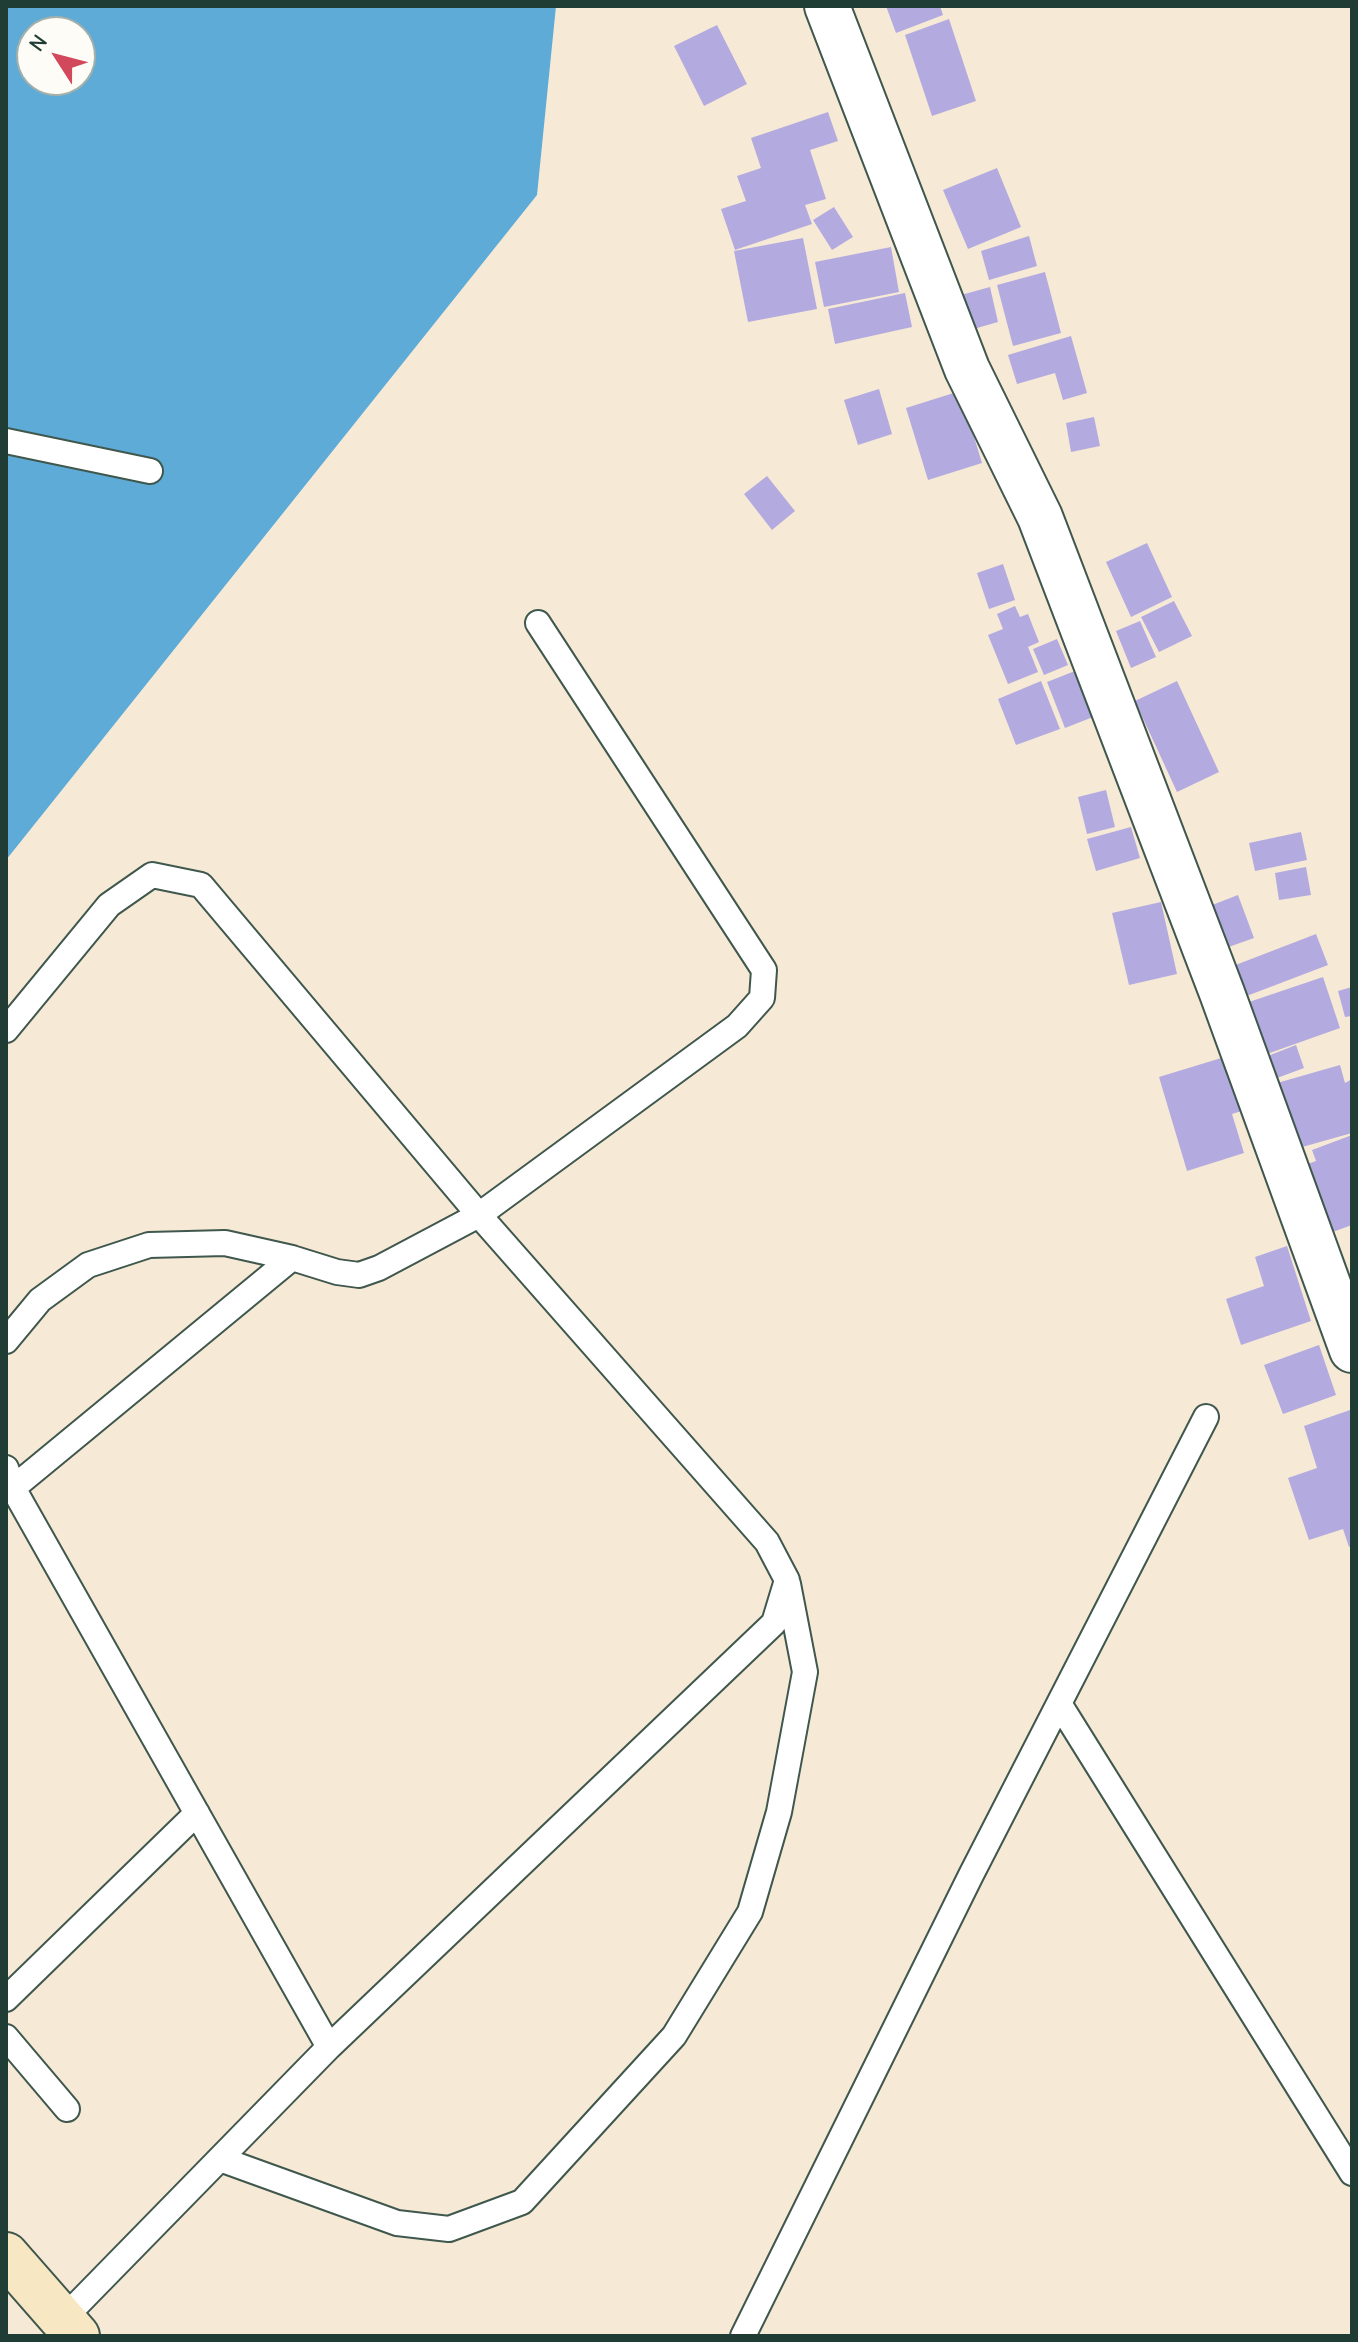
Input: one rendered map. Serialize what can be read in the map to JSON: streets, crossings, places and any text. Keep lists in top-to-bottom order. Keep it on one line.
{"north":"top left"}
